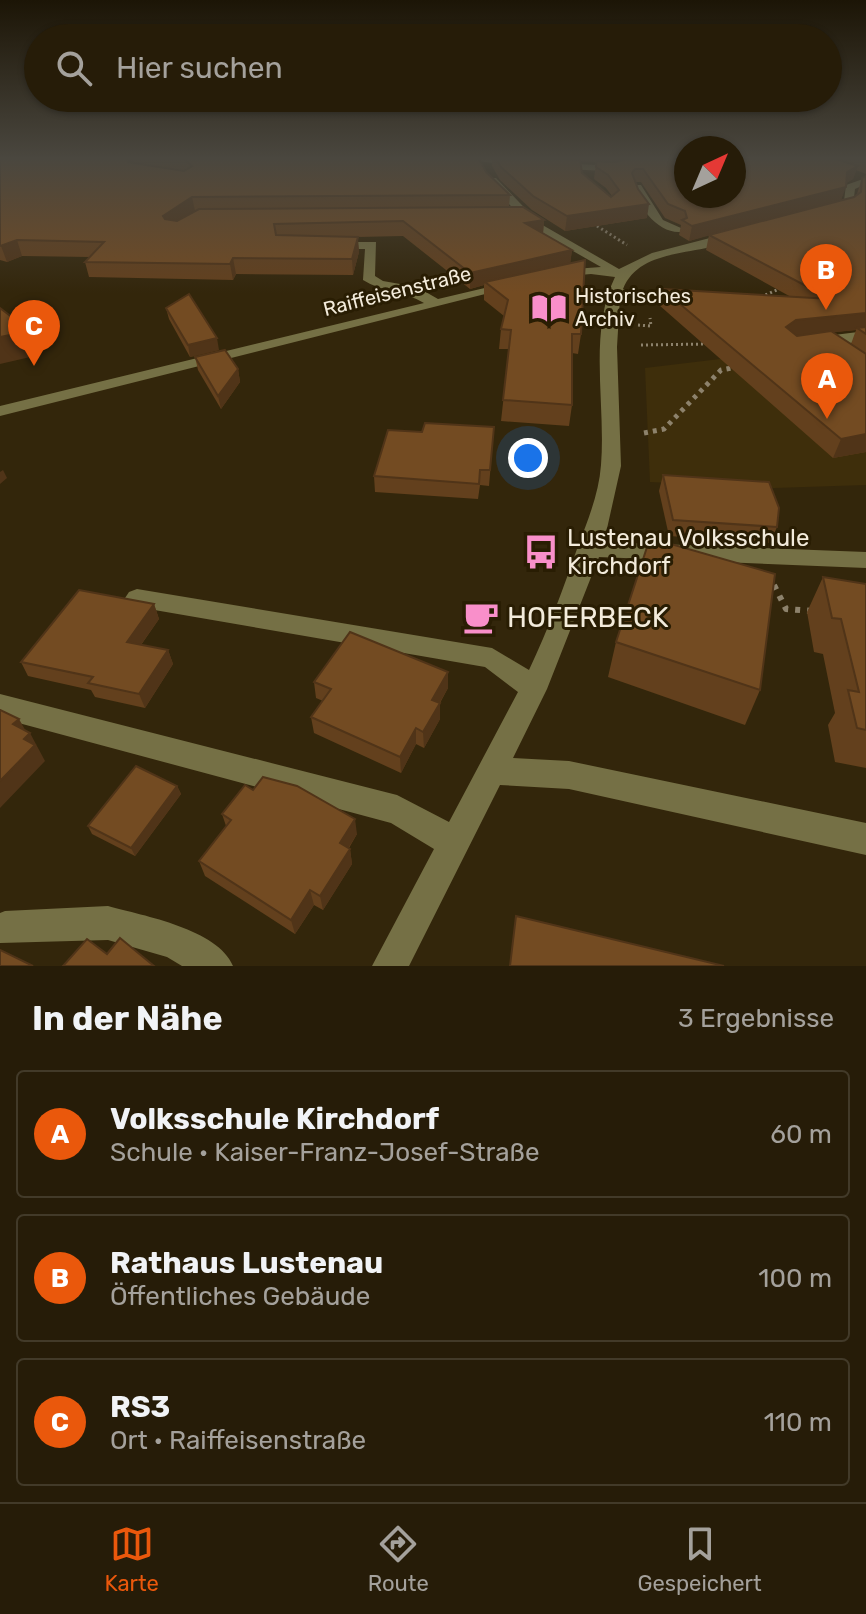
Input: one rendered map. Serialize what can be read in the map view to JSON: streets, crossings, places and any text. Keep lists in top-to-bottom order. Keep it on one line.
{"streets":{"street":["Raiffeisenstraße"]},"places":{"library":["Historisches Archiv"],"bus stop":["Lustenau Volksschule Kirchdorf"],"cafe":["HOFERBECK"]},"north":"top right","page":{"search":"Hier suchen","pins":["B","C","A"],"heading":["In der Nähe","3 Ergebnisse"],"list":[{"mark":"A","name":"Volksschule Kirchdorf","note":"Schule · Kaiser-Franz-Josef-Straße","value":"60 m"},{"mark":"B","name":"Rathaus Lustenau","note":"Öffentliches Gebäude","value":"100 m"},{"mark":"C","name":"RS3","note":"Ort · Raiffeisenstraße","value":"110 m"}],"nav":["Karte","Route","Gespeichert"]}}
